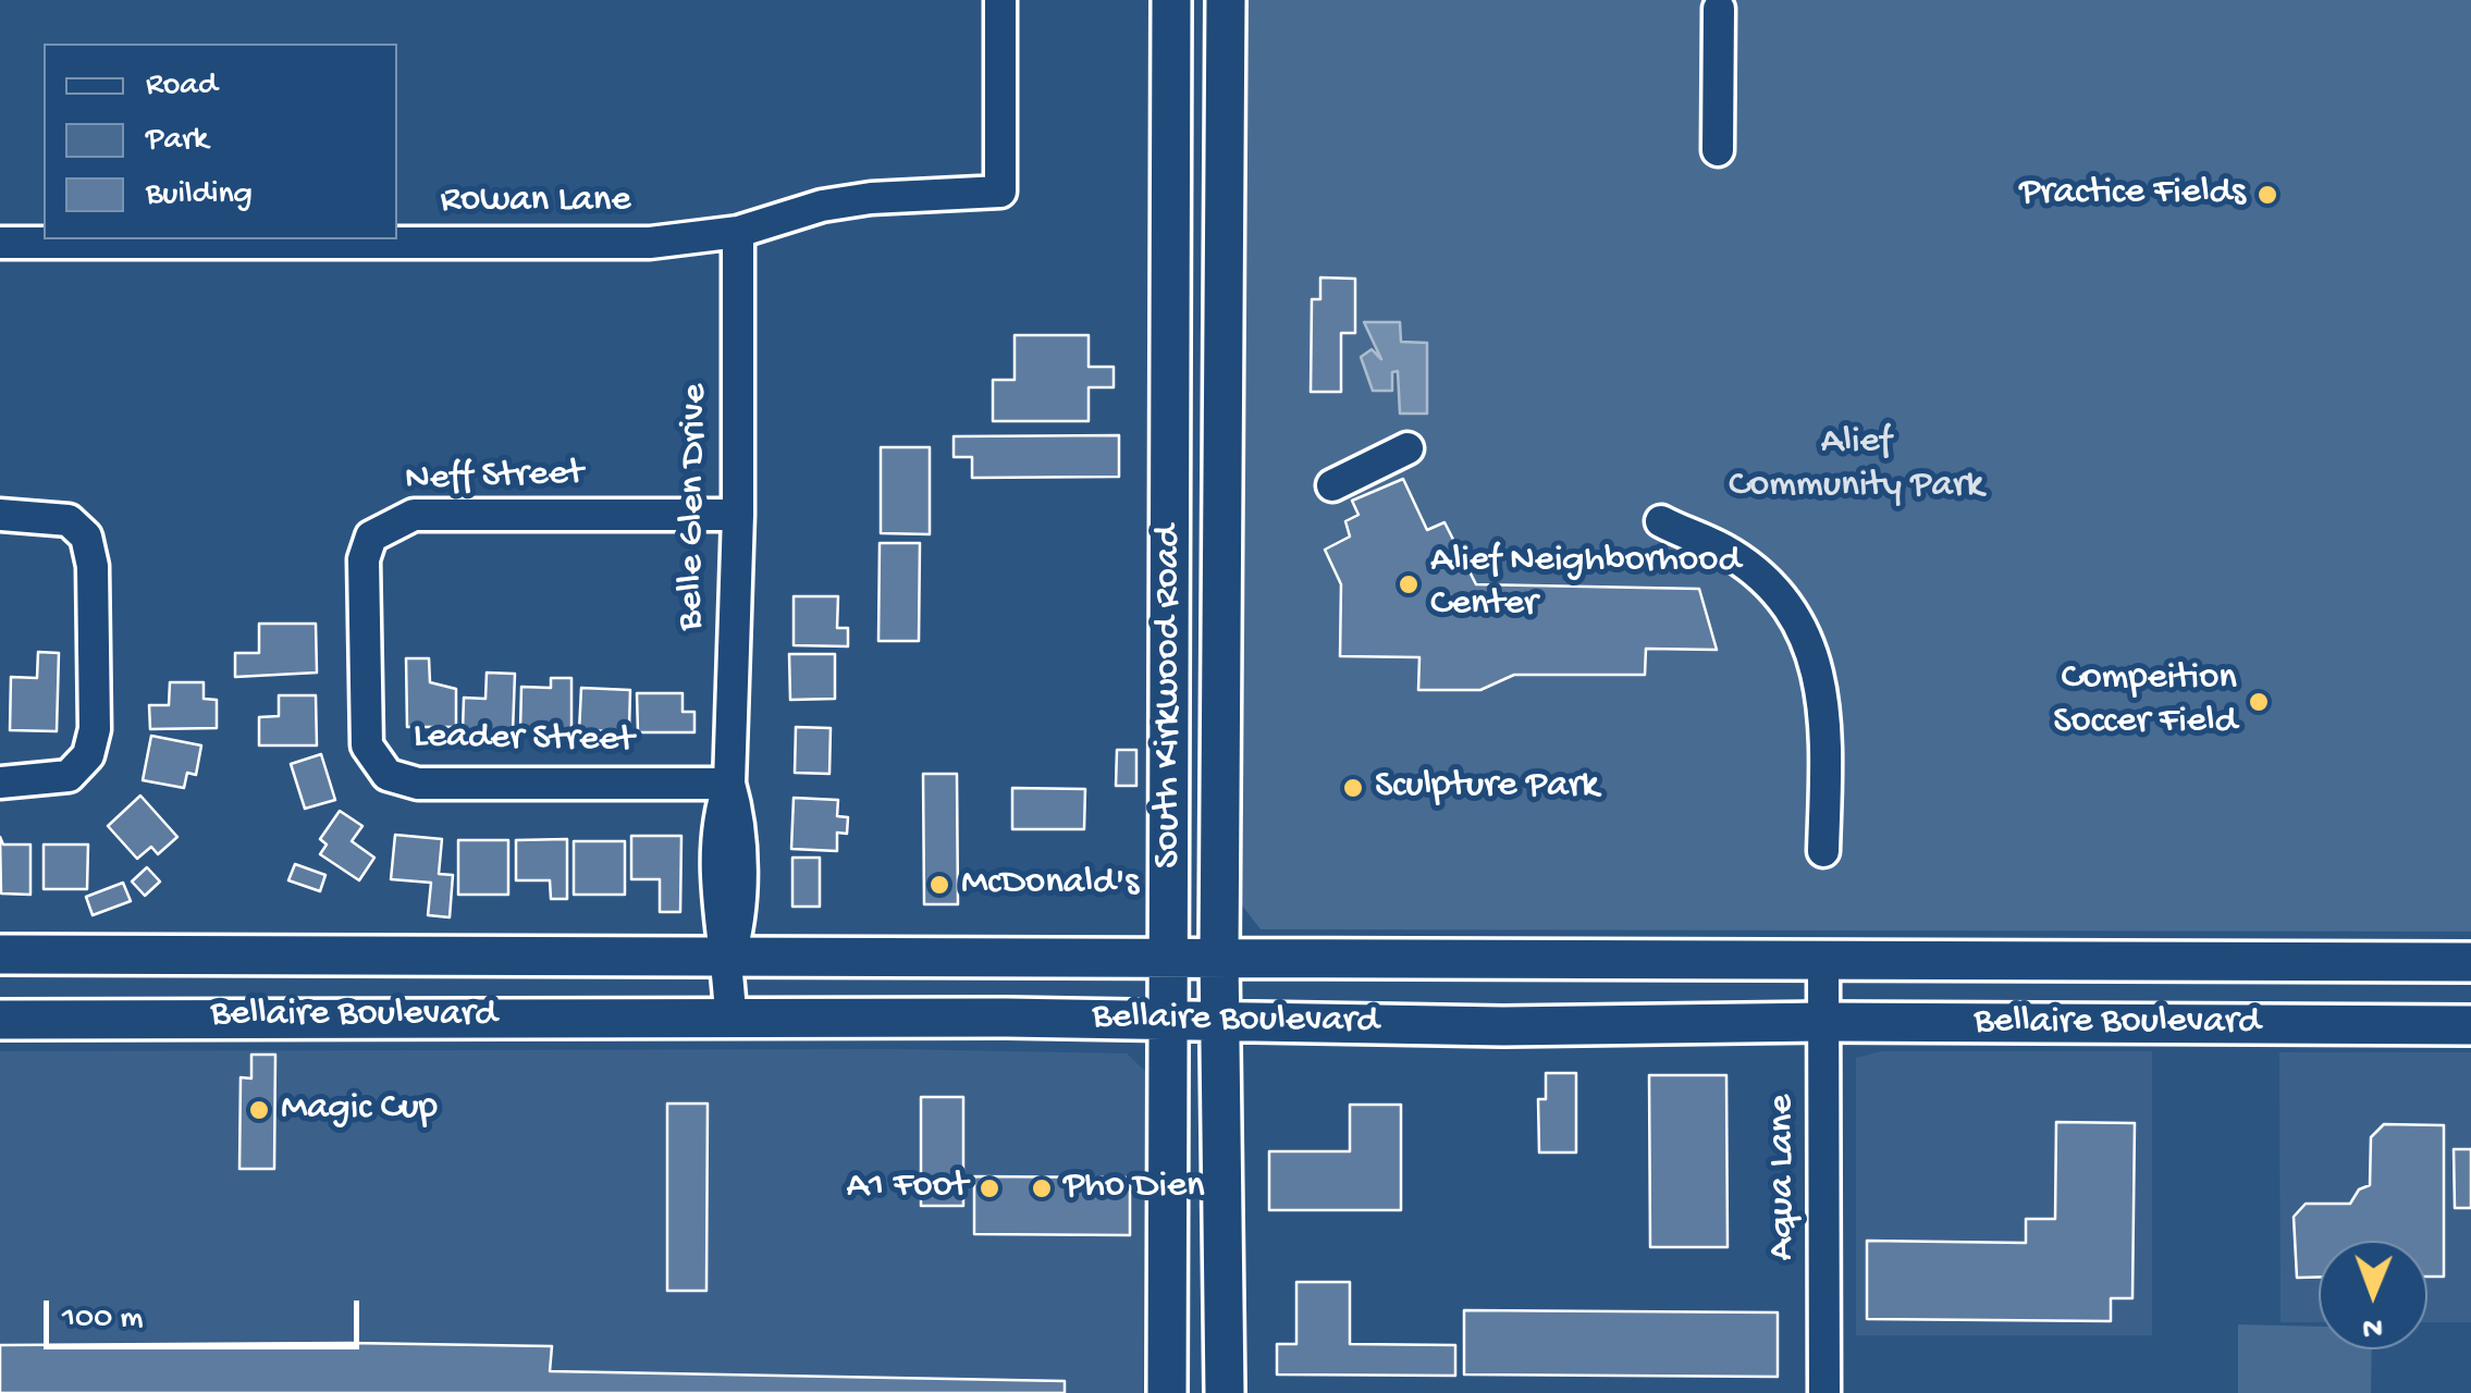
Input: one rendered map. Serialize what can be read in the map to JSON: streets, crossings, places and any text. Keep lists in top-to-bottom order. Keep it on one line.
{"streets":{"main road":["South Kirkwood Road","Bellaire Boulevard"],"street":["Rowan Lane","Neff Street","Belle Glen Drive","Leader Street","Aqua Lane"]},"crossings":[["Rowan Lane","Belle Glen Drive"],["Neff Street","Belle Glen Drive"],["Neff Street","Leader Street"],["Belle Glen Drive","Leader Street"],["Belle Glen Drive","Bellaire Boulevard"],["South Kirkwood Road","Bellaire Boulevard"],["Bellaire Boulevard","Aqua Lane"]],"parks":["Alief Community Park"],"places":["Practice Fields","Alief Neighborhood Center","Compeition Soccer Field","Sculpture Park","McDonald's","Magic Cup","A1 Foot","Pho Dien"],"legend":["Road","Park","Building"],"scale_bar":"100 m","north":"bottom"}
